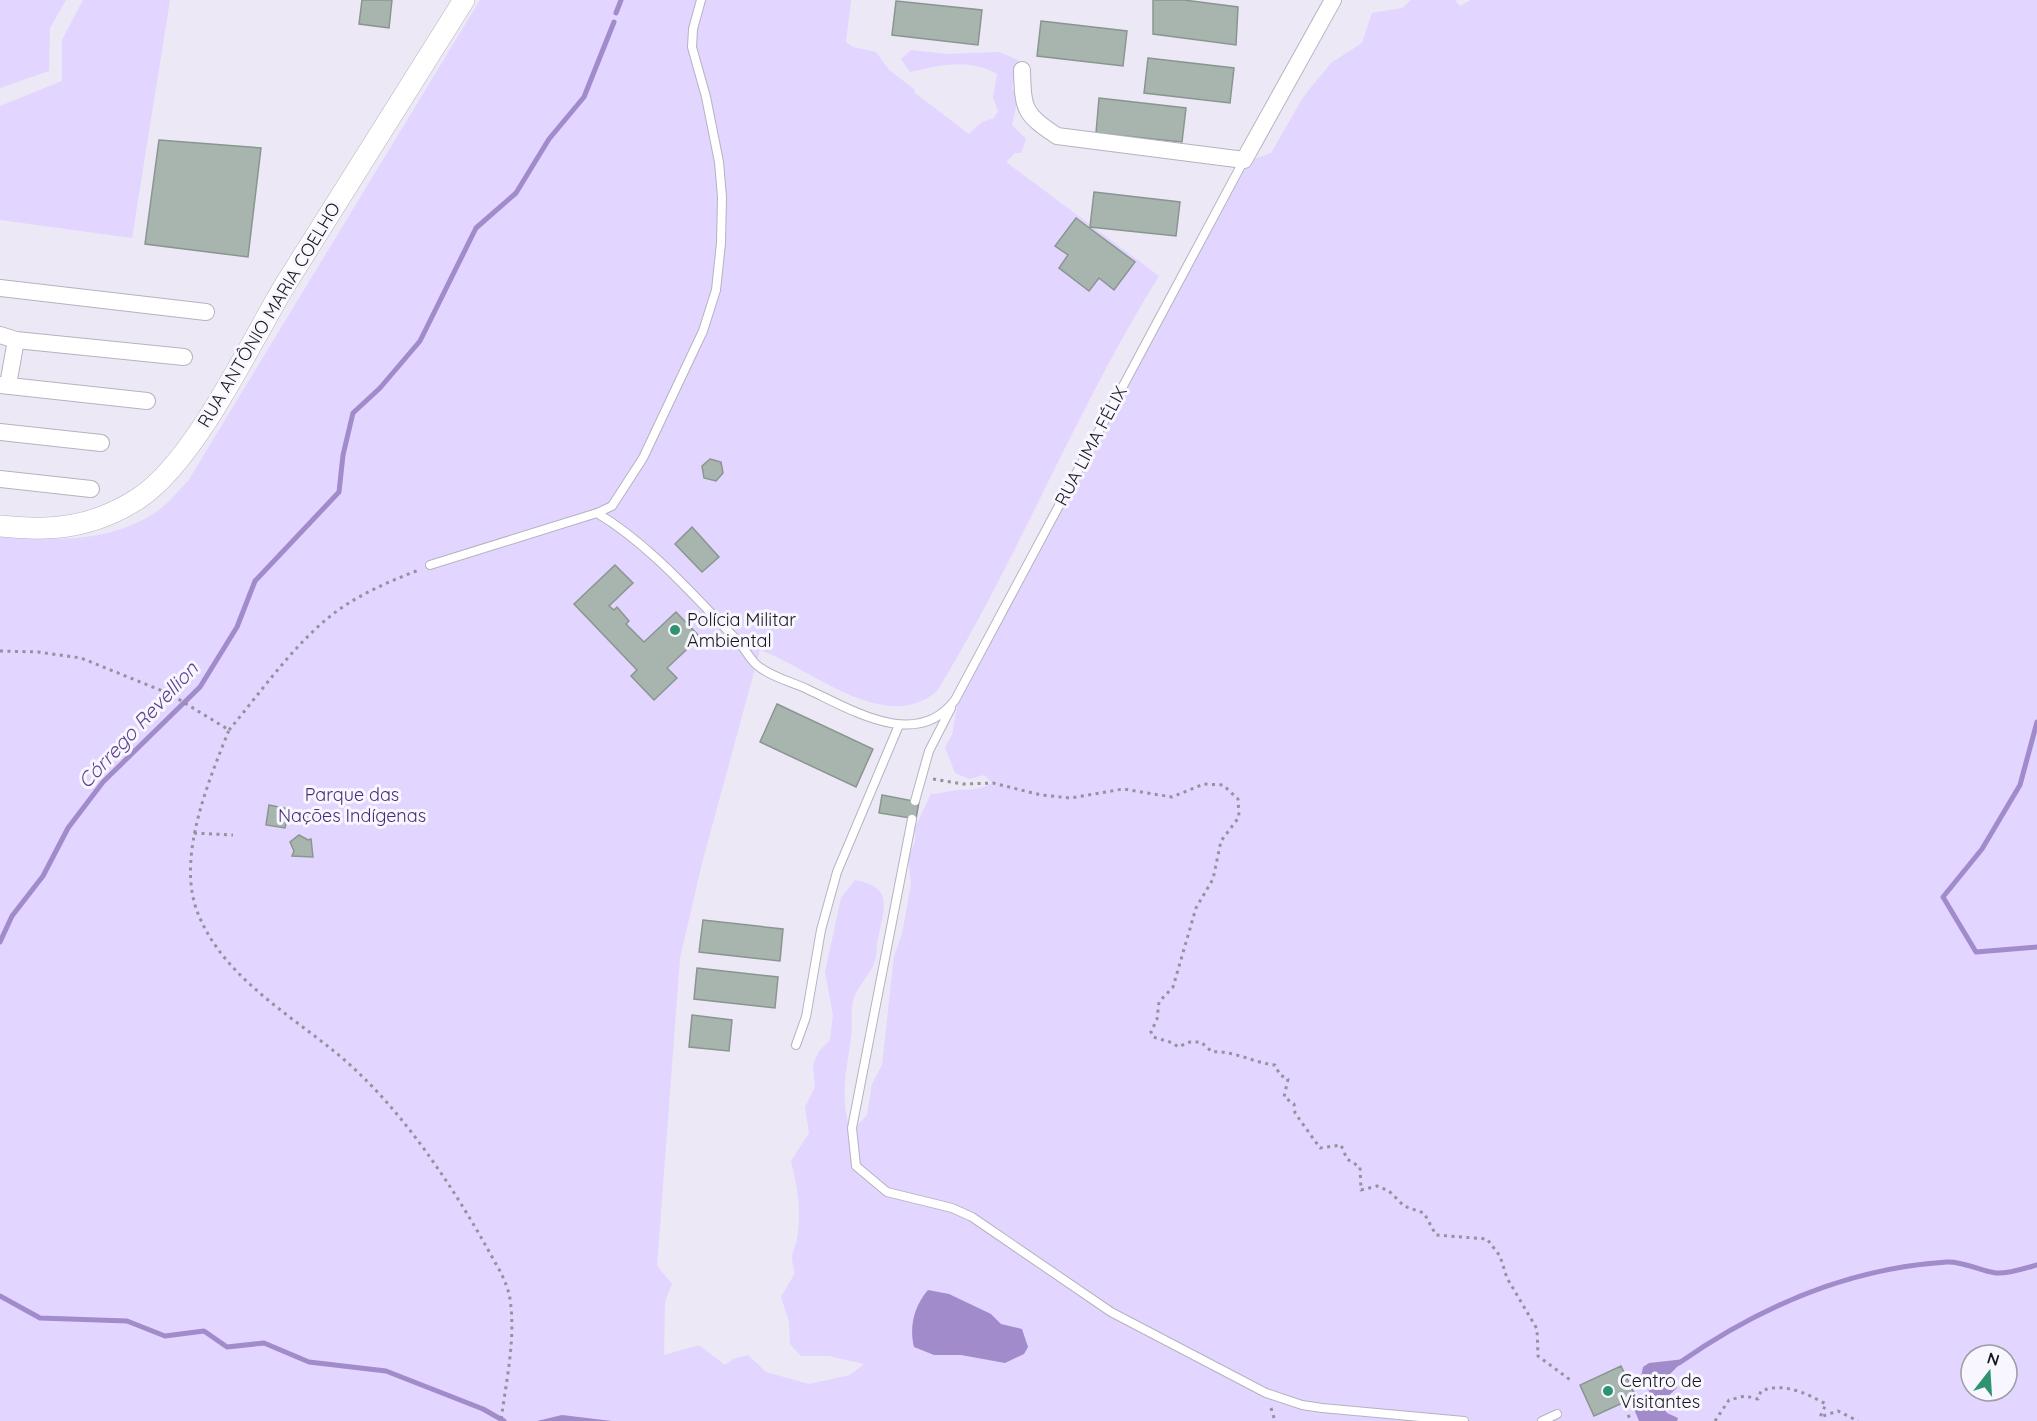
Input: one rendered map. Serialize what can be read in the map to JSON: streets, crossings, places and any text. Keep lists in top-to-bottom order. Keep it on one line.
{"streets":{"street":["RUA ANTÔNIO MARIA COELHO","RUA LIMA FÉLIX"]},"water":["Córrego Revellion"],"parks":["Parque das Nações Indígenas"],"places":["Polícia Militar Ambiental","Centro de Visitantes"],"north":"top"}
